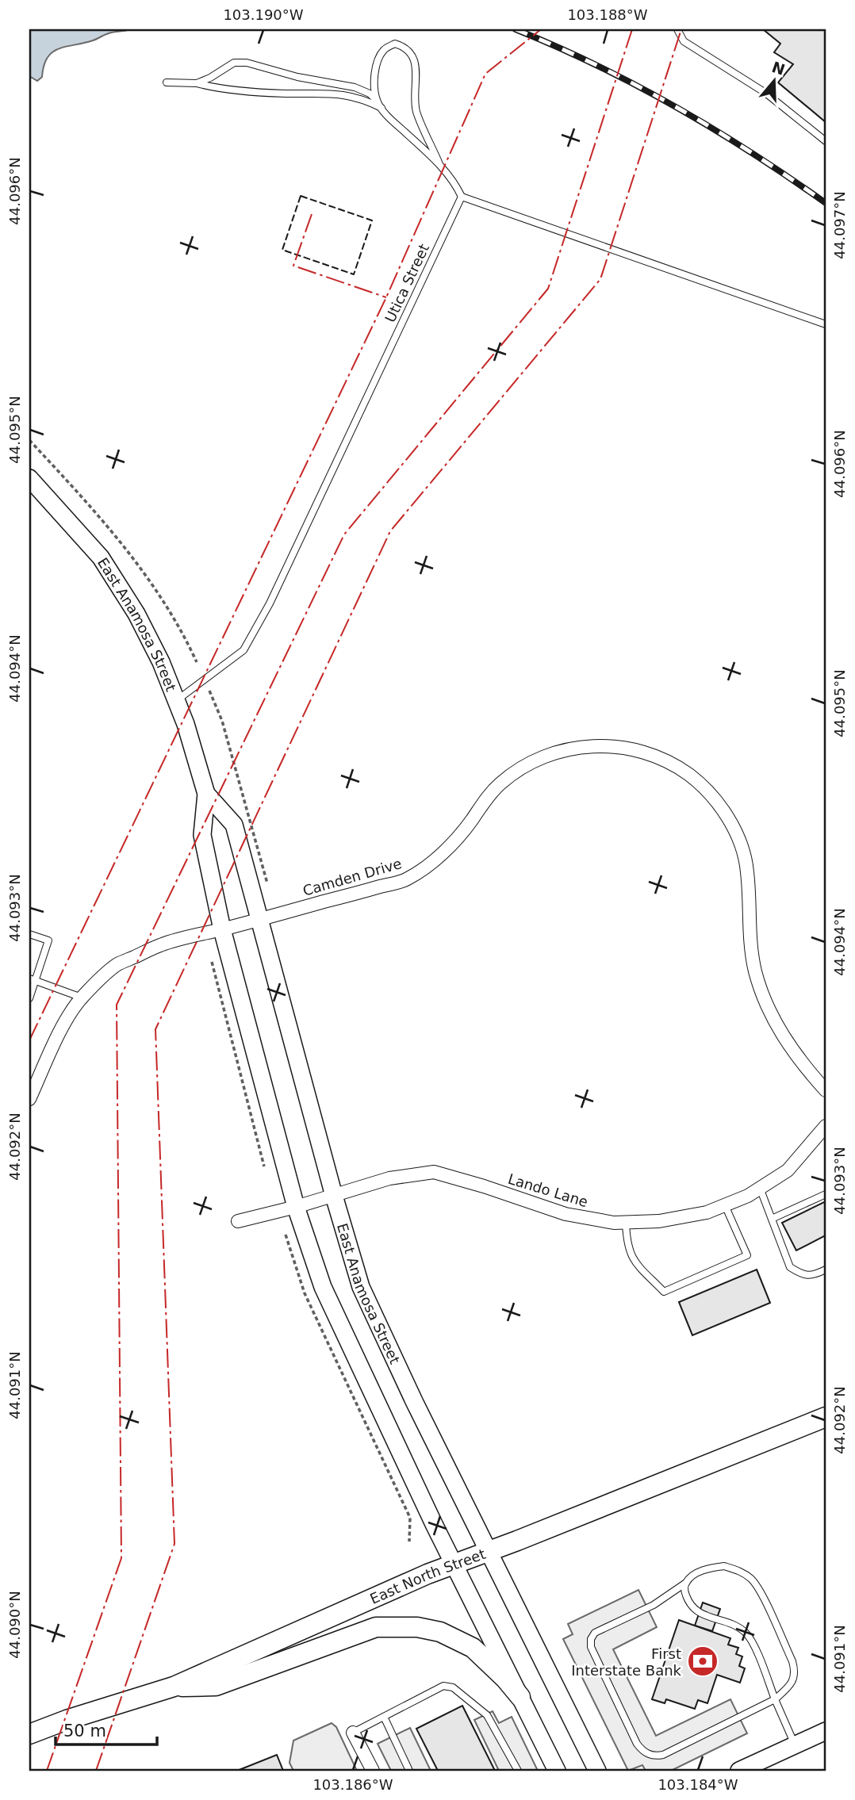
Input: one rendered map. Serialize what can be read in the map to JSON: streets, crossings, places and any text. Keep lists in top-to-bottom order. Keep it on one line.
{"streets":{"main road":["East Anamosa Street","East North Street"],"street":["Camden Drive","Lando Lane"],"lane":["Utica Street"]},"crossings":[["Utica Street","East Anamosa Street"],["East Anamosa Street","Camden Drive"],["East Anamosa Street","Lando Lane"],["East Anamosa Street","East North Street"]],"places":{"bank":["First Interstate Bank"]},"scale_bar":"50 m","north":"top","coordinates":["103.190°W","103.188°W","44.096°N","44.097°N","44.095°N","44.094°N","44.093°N","44.092°N","44.091°N","44.090°N","103.186°W","103.184°W"]}
